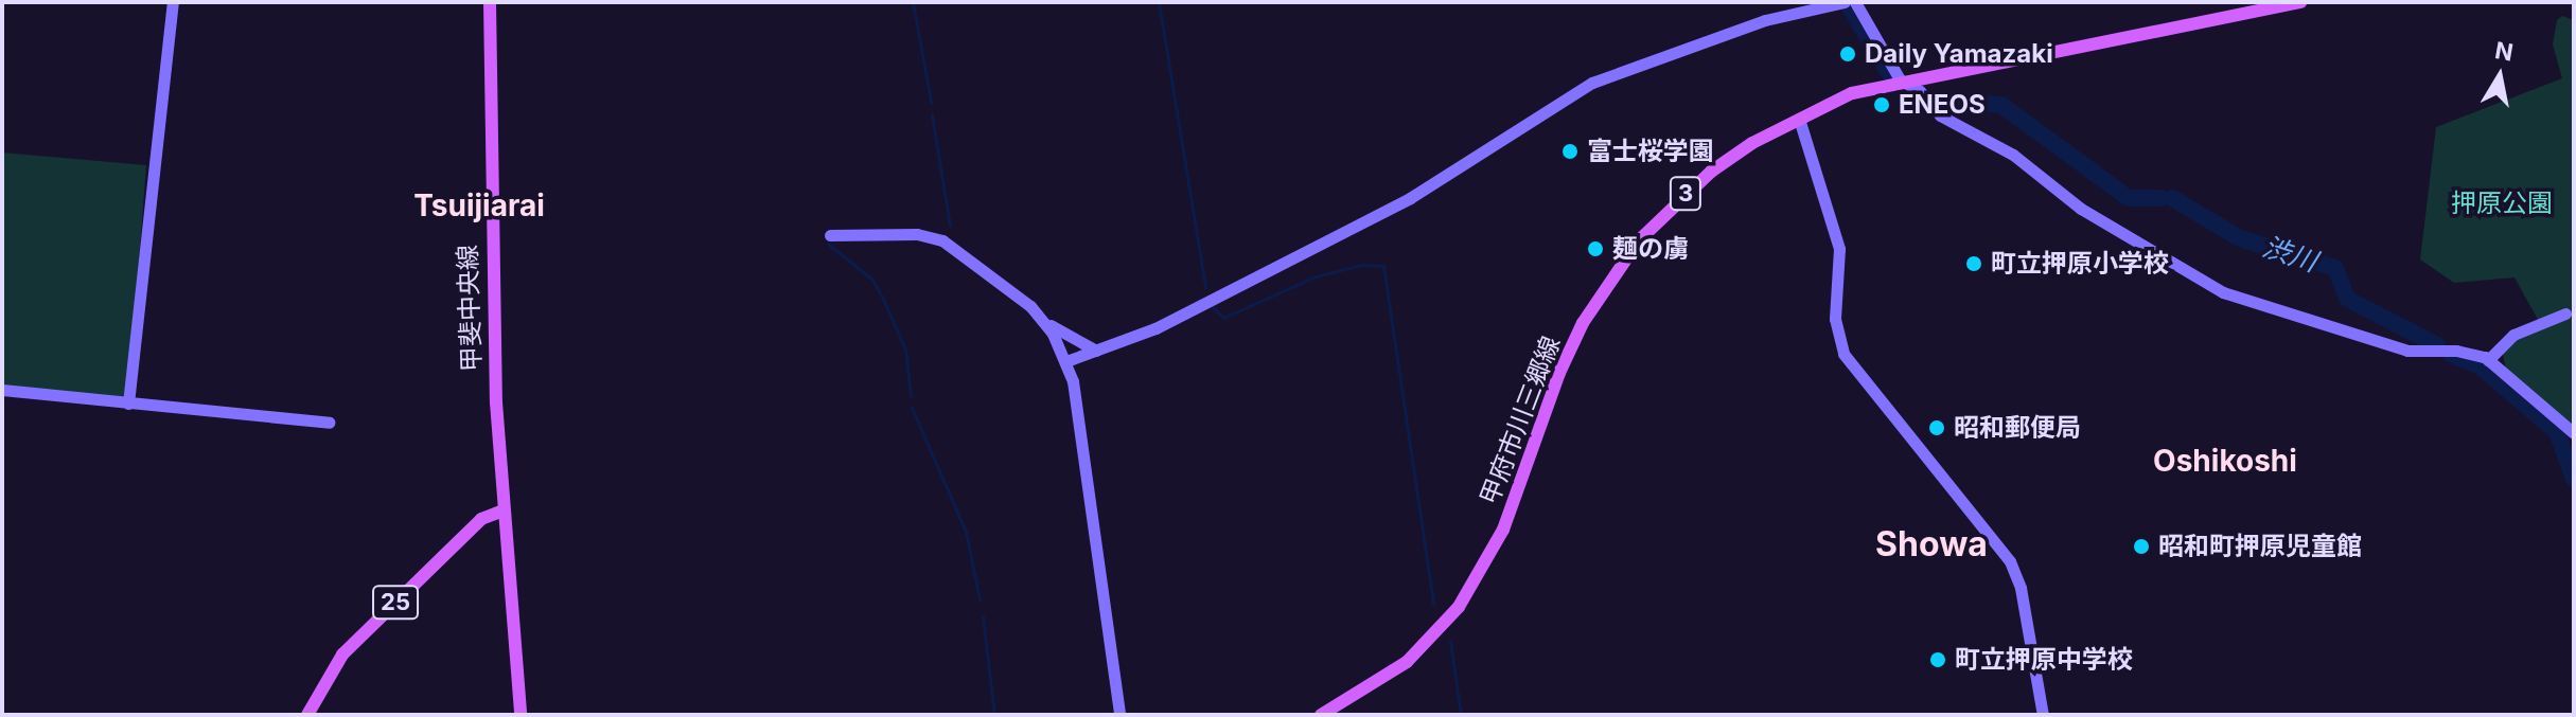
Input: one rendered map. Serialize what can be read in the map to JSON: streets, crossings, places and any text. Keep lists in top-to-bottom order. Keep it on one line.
{"streets":{"main road":["3","甲斐中央線","甲府市川三郷線","25"]},"crossings":[["甲斐中央線","25"]],"districts":["Tsuijiarai","Oshikoshi","Showa"],"water":["渋川"],"parks":["押原公園"],"places":["Daily Yamazaki","ENEOS","富士桜学園","麺の虜","町立押原小学校","昭和郵便局","昭和町押原児童館","町立押原中学校"],"north":"top"}
